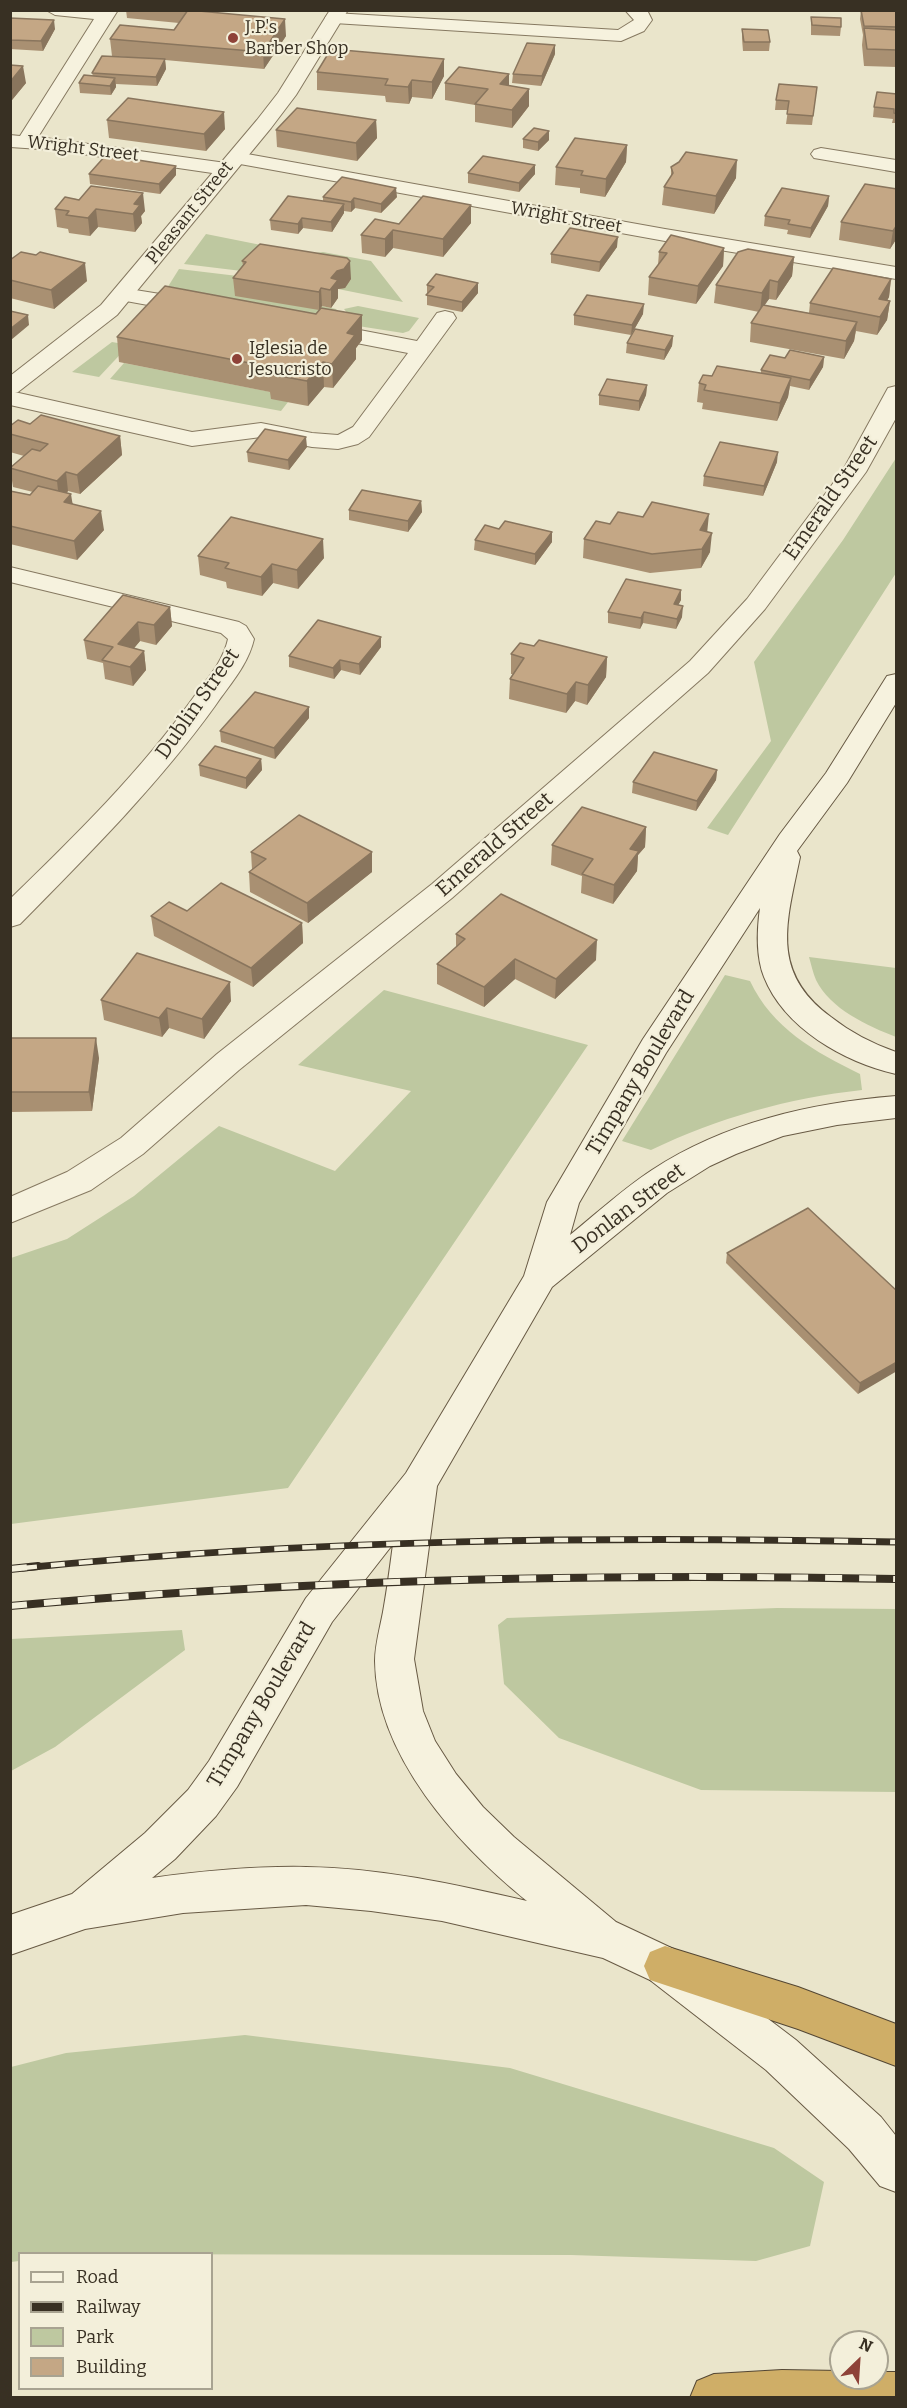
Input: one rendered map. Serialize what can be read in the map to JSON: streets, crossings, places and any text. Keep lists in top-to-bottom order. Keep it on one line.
{"streets":{"street":["Wright Street","Pleasant Street","Emerald Street","Dublin Street","Timpany Boulevard","Donlan Street"]},"crossings":[["Wright Street","Pleasant Street"],["Timpany Boulevard","Donlan Street"]],"places":["J.P.'s Barber Shop","Iglesia de Jesucristo"],"legend":["Road","Railway","Park","Building"],"north":"top right"}
